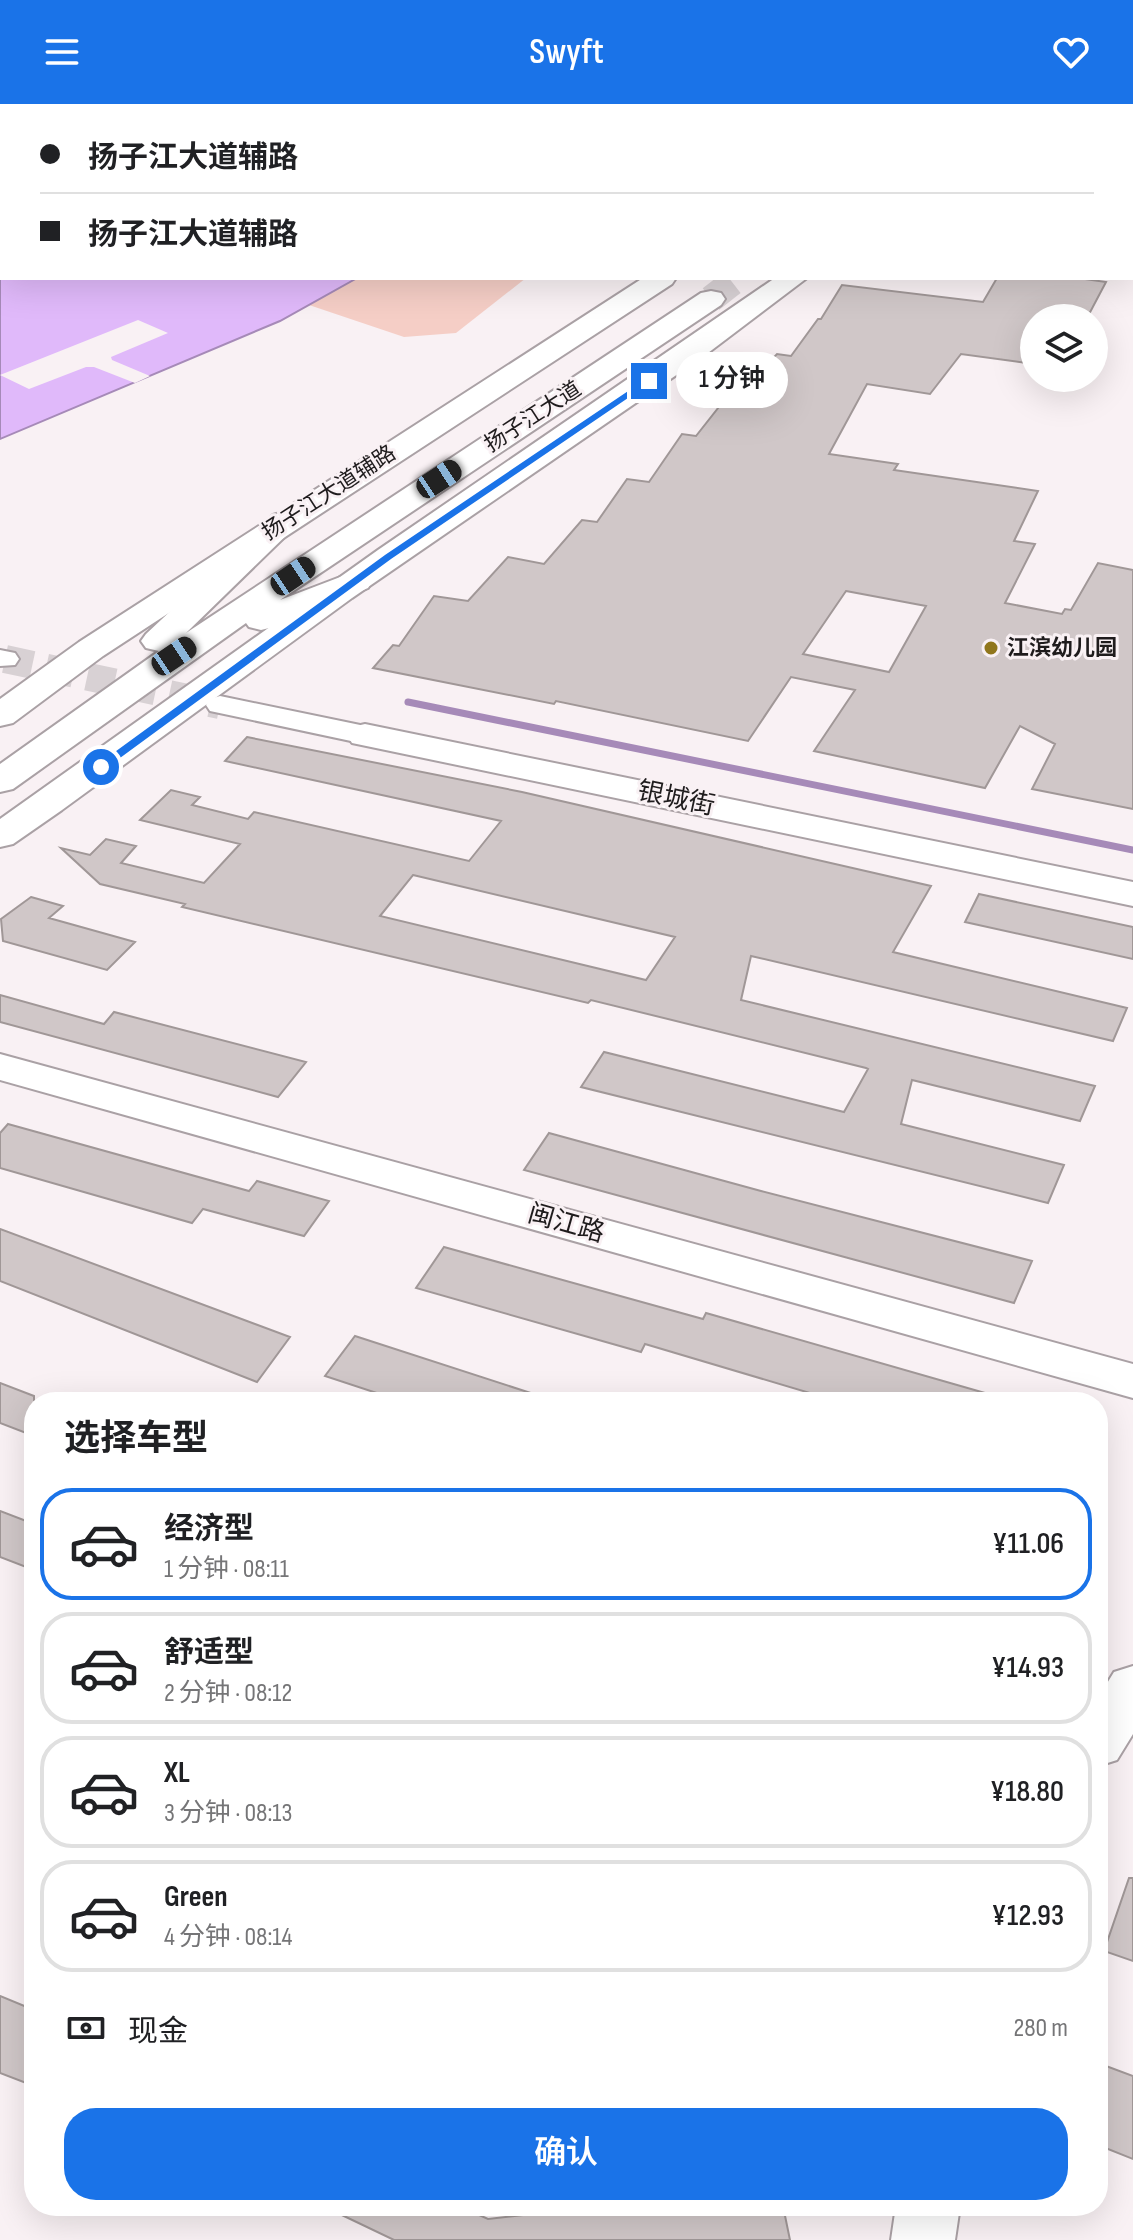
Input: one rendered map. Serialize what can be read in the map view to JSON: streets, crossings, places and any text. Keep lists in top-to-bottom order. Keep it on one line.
{"streets":{"main road":["扬子江大道","扬子江大道辅路","银城街","闽江路"]},"crossings":[["扬子江大道","扬子江大道辅路"]],"places":["江滨幼儿园"],"page":{"header":"Swyft","banner":["扬子江大道辅路","扬子江大道辅路"],"bubble":"1 分钟","heading":"选择车型","list":[{"name":"经济型","note":"1 分钟 · 08:11","value":"¥11.06"},{"name":"舒适型","note":"2 分钟 · 08:12","value":"¥14.93"},{"name":"XL","note":"3 分钟 · 08:13","value":"¥18.80"},{"name":"Green","note":"4 分钟 · 08:14","value":"¥12.93"}],"pay":["现金","280 m"],"buttons":"确认"}}
